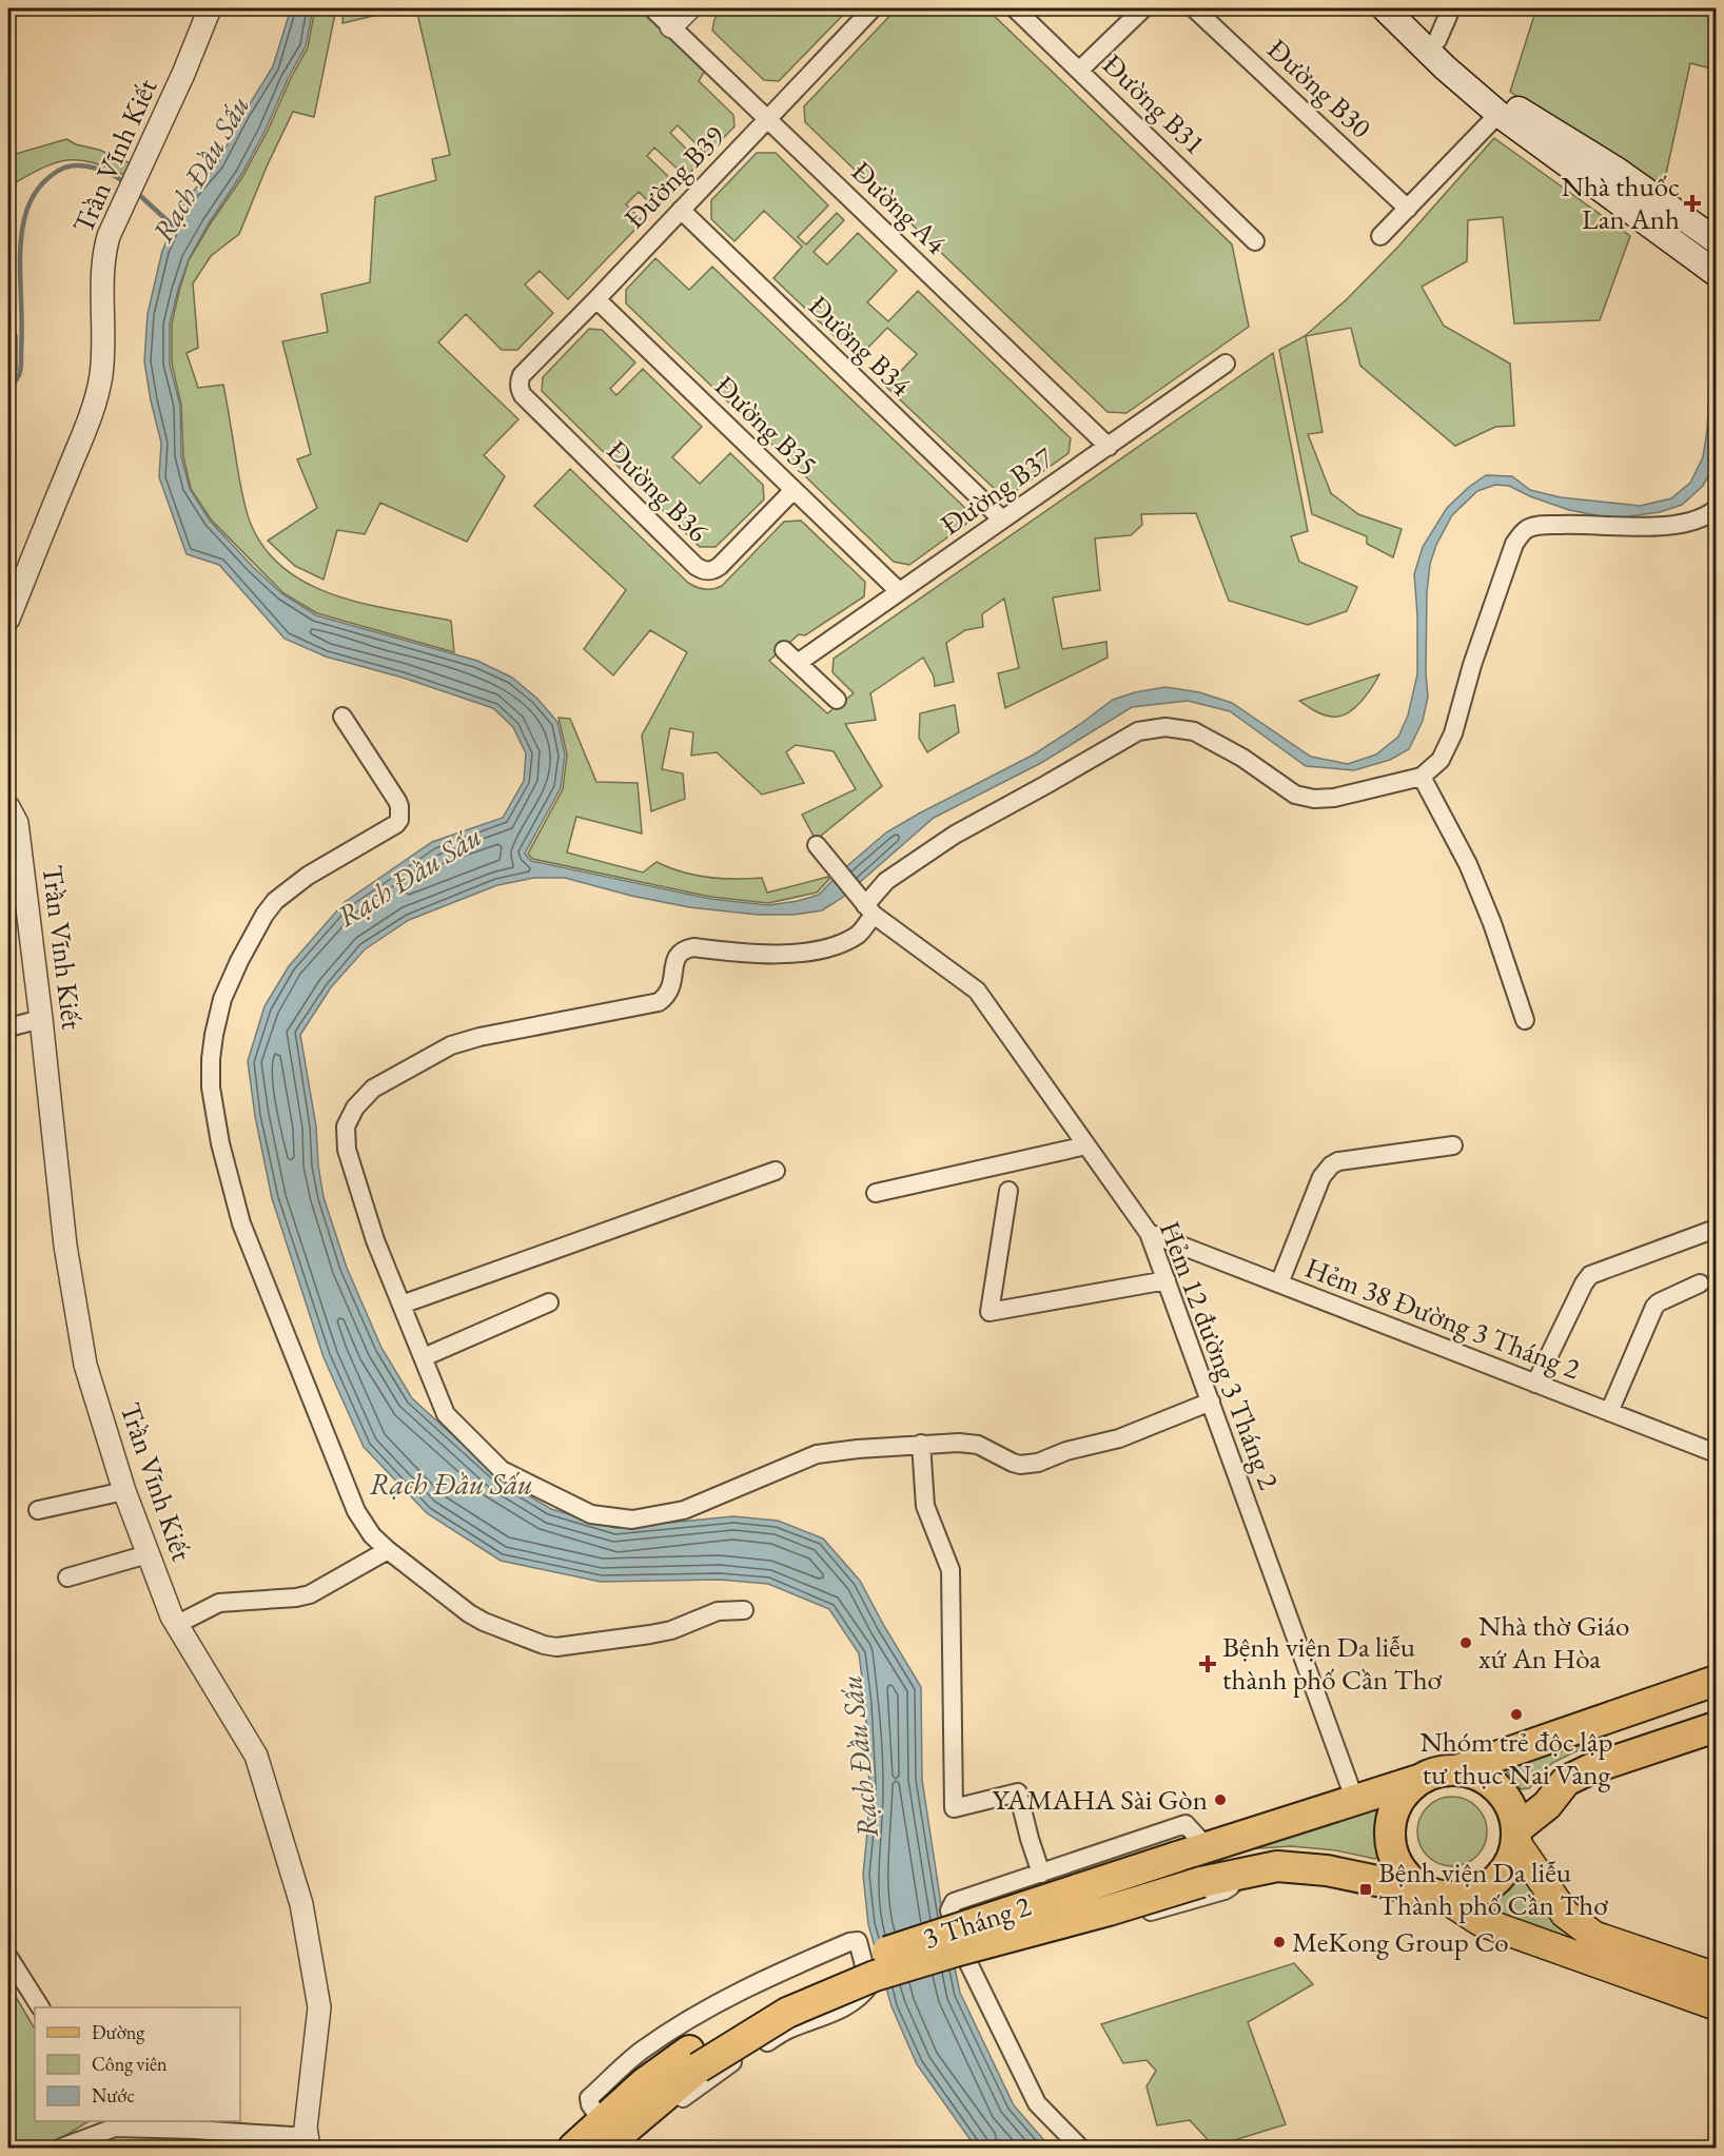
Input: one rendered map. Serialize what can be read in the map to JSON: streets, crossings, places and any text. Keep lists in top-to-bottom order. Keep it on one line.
{"streets":{"highway":["3 Tháng 2"],"street":["Đường B30","Đường B31","Trần Vĩnh Kiết","Đường B39","Đường A4","Đường B34","Đường B35","Đường B36","Đường B37","Hẻm 38 Đường 3 Tháng 2","Hẻm 12 đường 3 Tháng 2"]},"crossings":[["Đường B39","Đường A4"],["Đường B39","Đường B34"],["Đường B39","Đường B35"],["Đường B39","Đường B36"],["Đường A4","Đường B37"],["Đường B34","Đường B37"],["Đường B35","Đường B36"],["Đường B35","Đường B37"],["Hẻm 38 Đường 3 Tháng 2","Hẻm 12 đường 3 Tháng 2"],["Hẻm 12 đường 3 Tháng 2","3 Tháng 2"]],"water":["Rạch Đầu Sấu"],"places":{"health":["Nhà thuốc Lan Anh","Bệnh viện Da liễu thành phố Cần Thơ"],"other":["Nhà thờ Giáo xứ An Hòa","Nhóm trẻ độc lập tư thục Nai Vàng","YAMAHA Sài Gòn","MeKong Group Co"],"transit":["Bệnh viện Da liễu Thành phố Cần Thơ"]},"legend":["Đường","Công viên","Nước"]}
